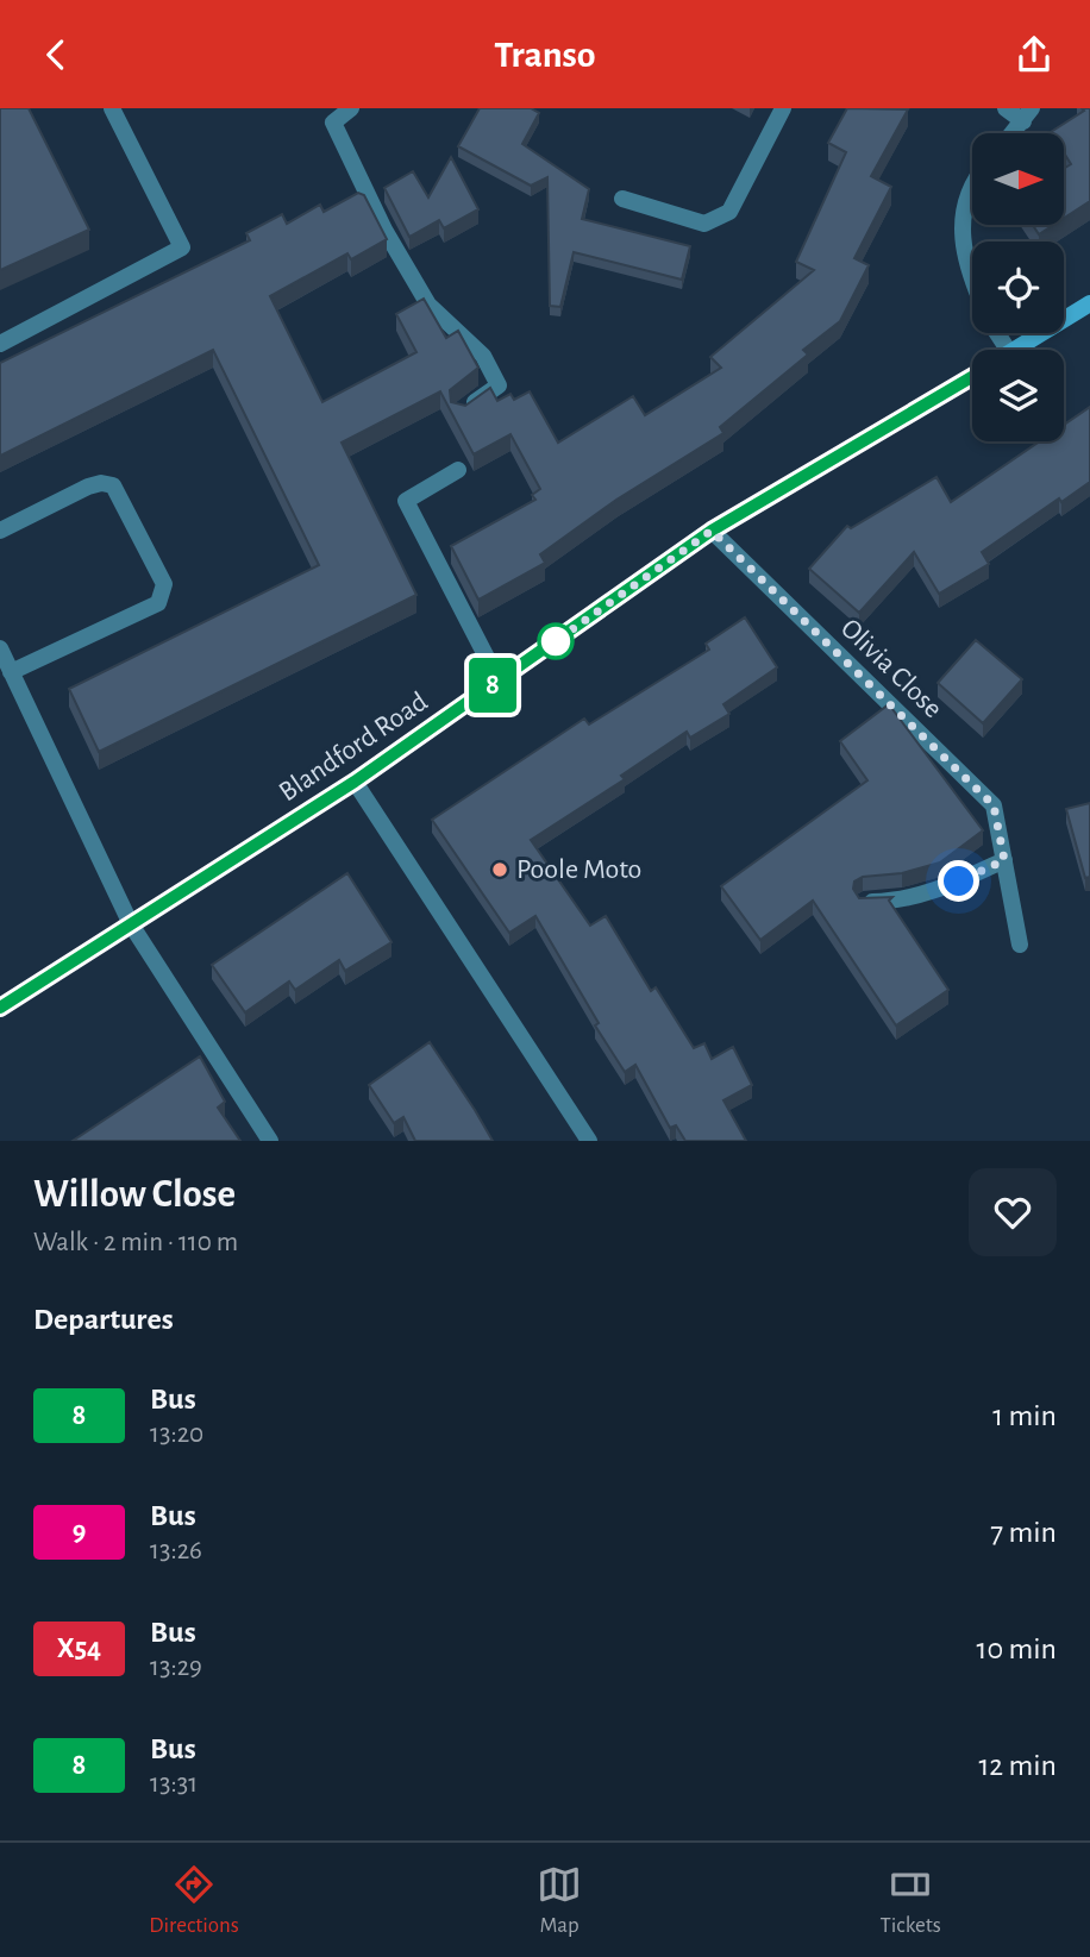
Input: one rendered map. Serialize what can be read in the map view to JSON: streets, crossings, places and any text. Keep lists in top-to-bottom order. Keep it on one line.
{"streets":{"main road":["Blandford Road"],"street":["Olivia Close"]},"crossings":[["Olivia Close","Blandford Road"]],"places":["Poole Moto"],"lines":["bus line 8"],"north":"right","page":{"header":"Transo","on_map":"8","heading":[["Willow Close","Walk · 2 min · 110 m"],"Departures"],"list":[{"mark":"8","name":"Bus","note":"13:20","value":"1 min"},{"mark":"9","name":"Bus","note":"13:26","value":"7 min"},{"mark":"X54","name":"Bus","note":"13:29","value":"10 min"},{"mark":"8","name":"Bus","note":"13:31","value":"12 min"}],"tabs":["Directions","Map","Tickets"]}}
